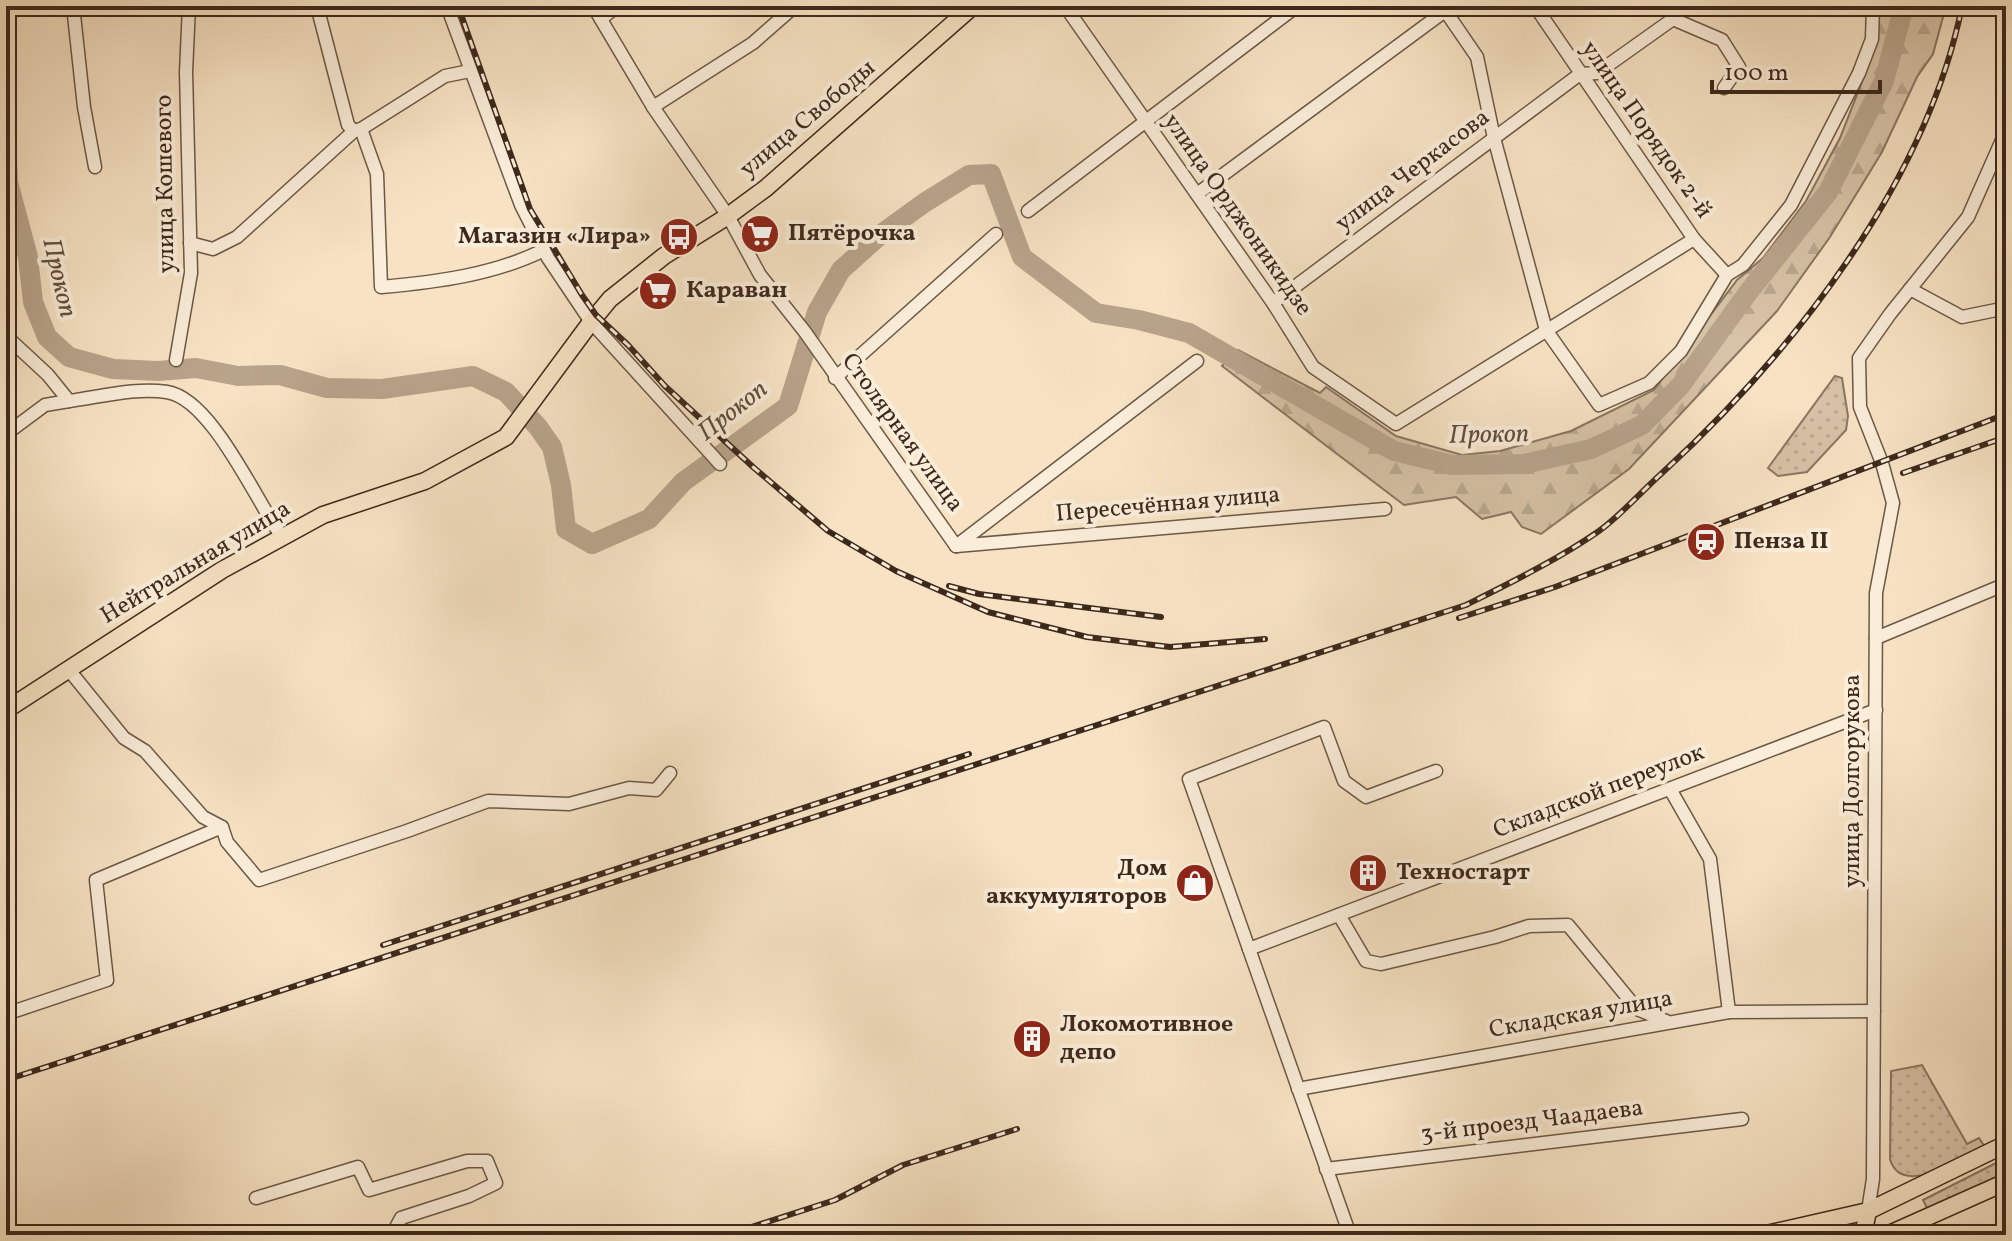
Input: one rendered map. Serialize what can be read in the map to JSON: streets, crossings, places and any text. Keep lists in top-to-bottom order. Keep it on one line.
{"streets":{"main road":["улица Свободы","Нейтральная улица"],"street":["улица Порядок 2-й","улица Черкасова","улица Кошевого","улица Орджоникидзе","Столярная улица","Пересечённая улица","улица Долгорукова","Складской переулок","Складская улица","3-й проезд Чаадаева"]},"crossings":[["улица Свободы","Столярная улица"],["улица Свободы","Нейтральная улица"],["улица Порядок 2-й","улица Черкасова"],["улица Черкасова","улица Орджоникидзе"],["Столярная улица","Пересечённая улица"],["улица Долгорукова","Складской переулок"],["улица Долгорукова","Складская улица"]],"water":["Прокоп"],"places":{"supermarket":["Пятёрочка","Караван"],"bus stop":["Магазин «Лира»"],"station":["Пенза II"],"building":["Техностарт","Локомотивное депо"],"shop":["Дом аккумуляторов"]},"scale_bar":"100 m"}
